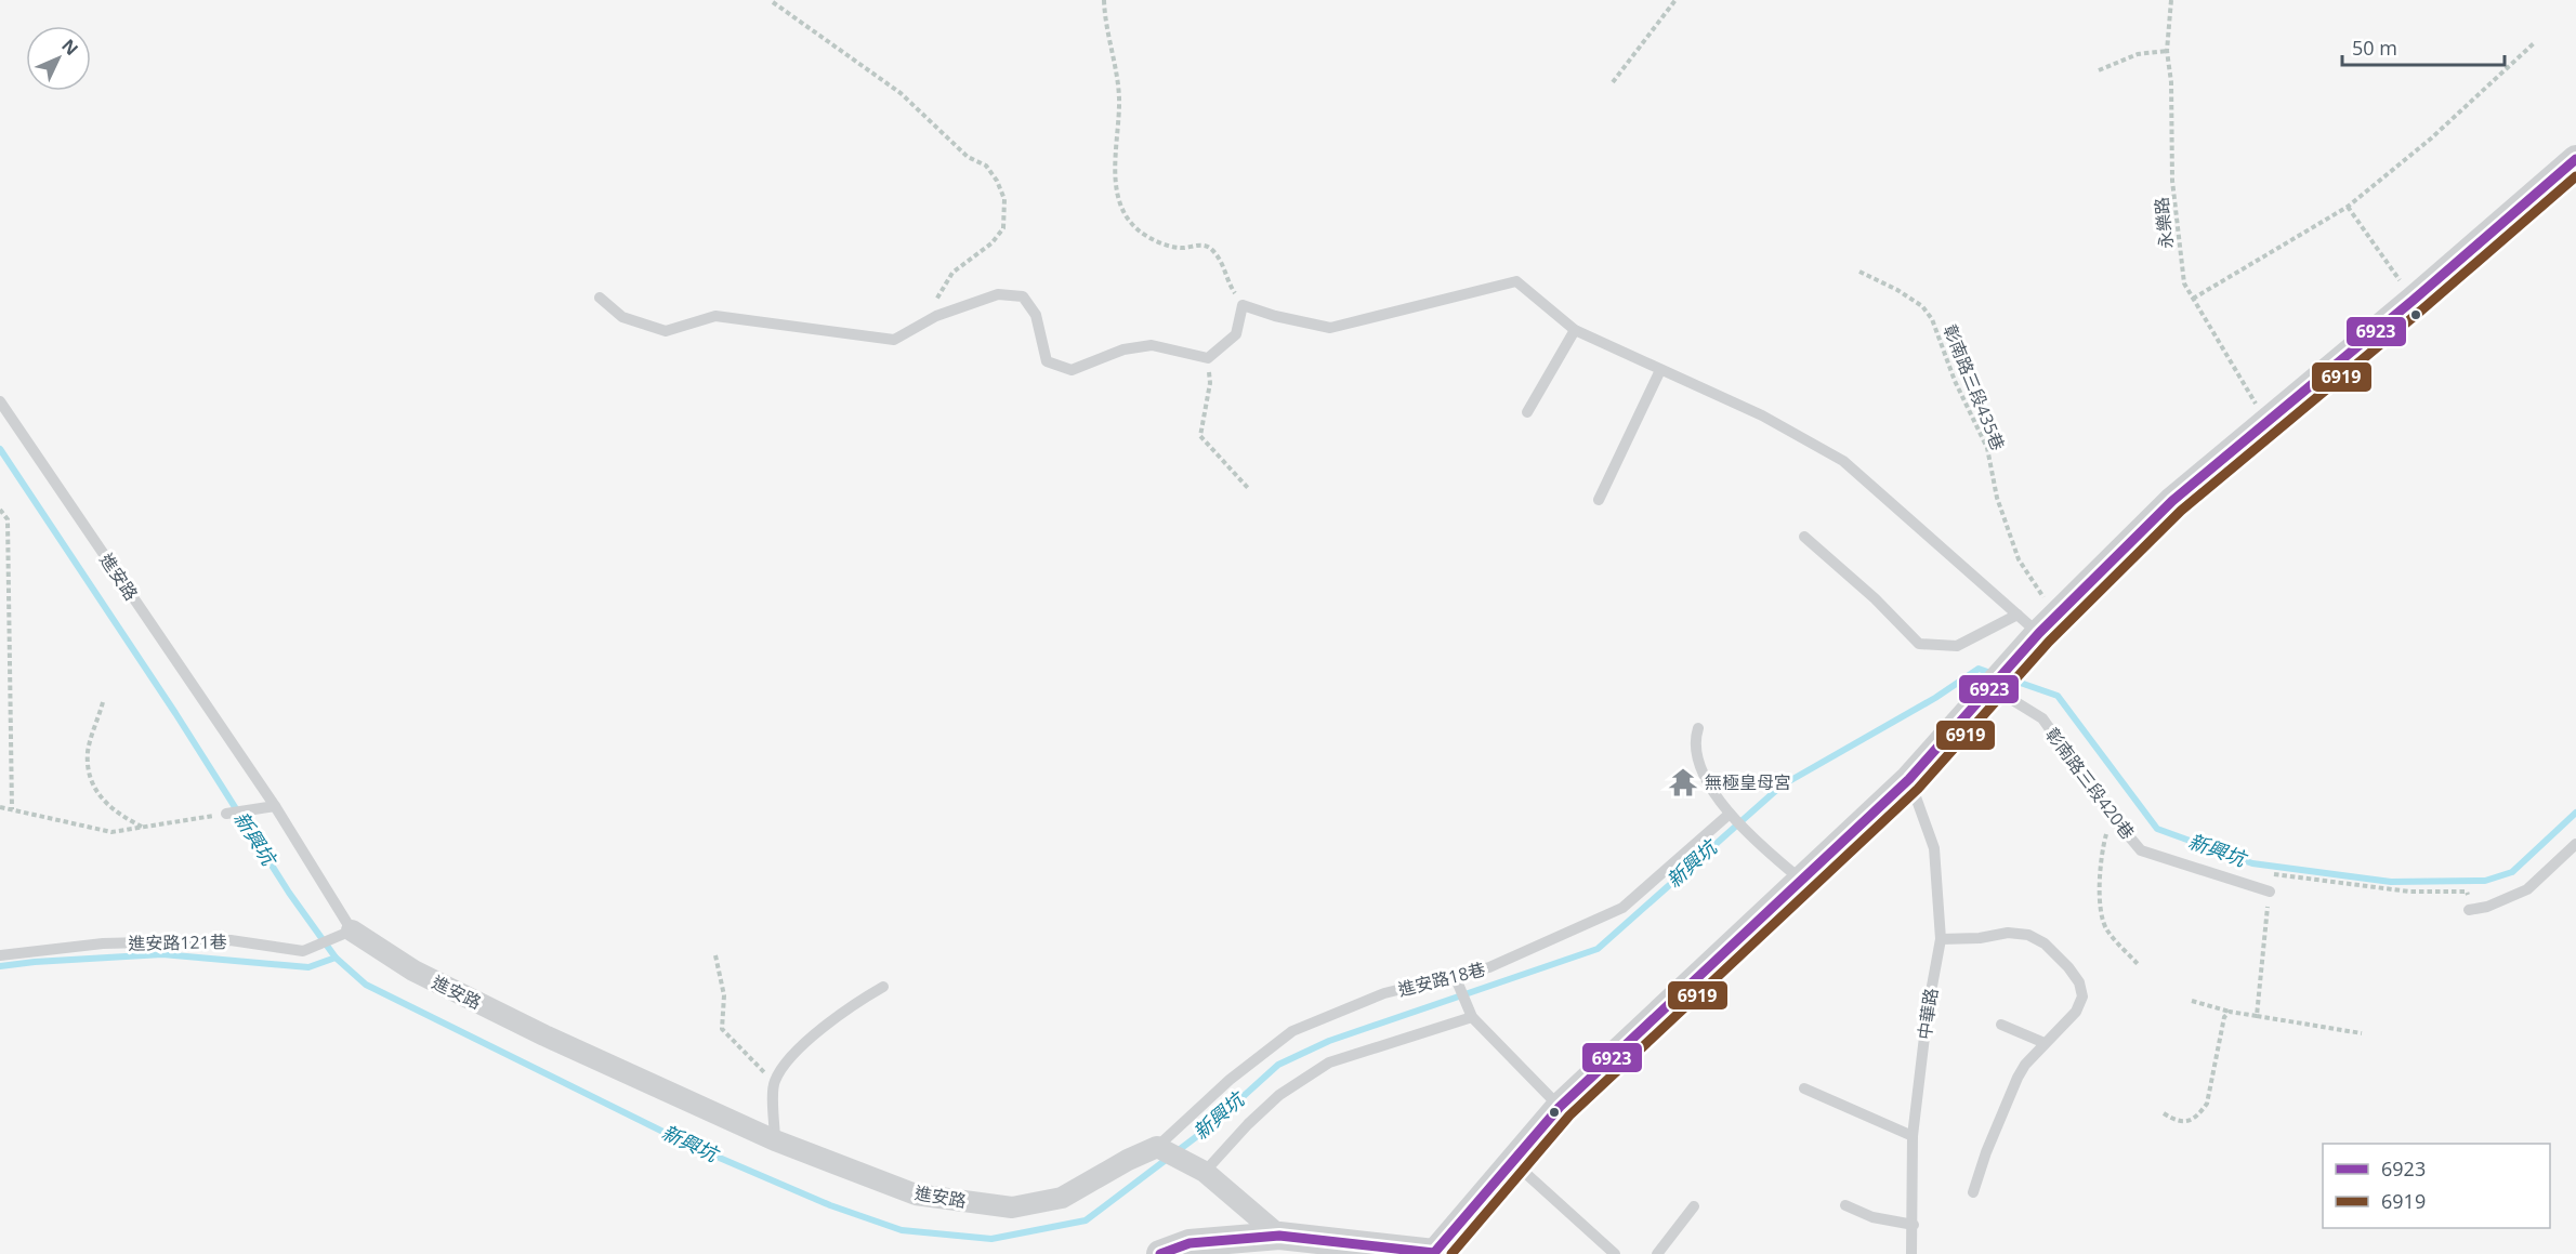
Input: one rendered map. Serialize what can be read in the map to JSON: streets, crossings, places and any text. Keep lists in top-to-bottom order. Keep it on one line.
{"streets":{"street":["進安路"],"lane":["彰南路三段420巷","進安路121巷","進安路18巷","中華路"],"path":["永樂路","彰南路三段435巷"]},"crossings":[["進安路","進安路121巷"],["進安路","進安路18巷"]],"water":["新興坑"],"places":{"temple":["無極皇母宮"]},"lines":["transit line 6923","transit line 6919"],"legend":["6923","6919"],"scale_bar":"50 m","north":"top right"}
